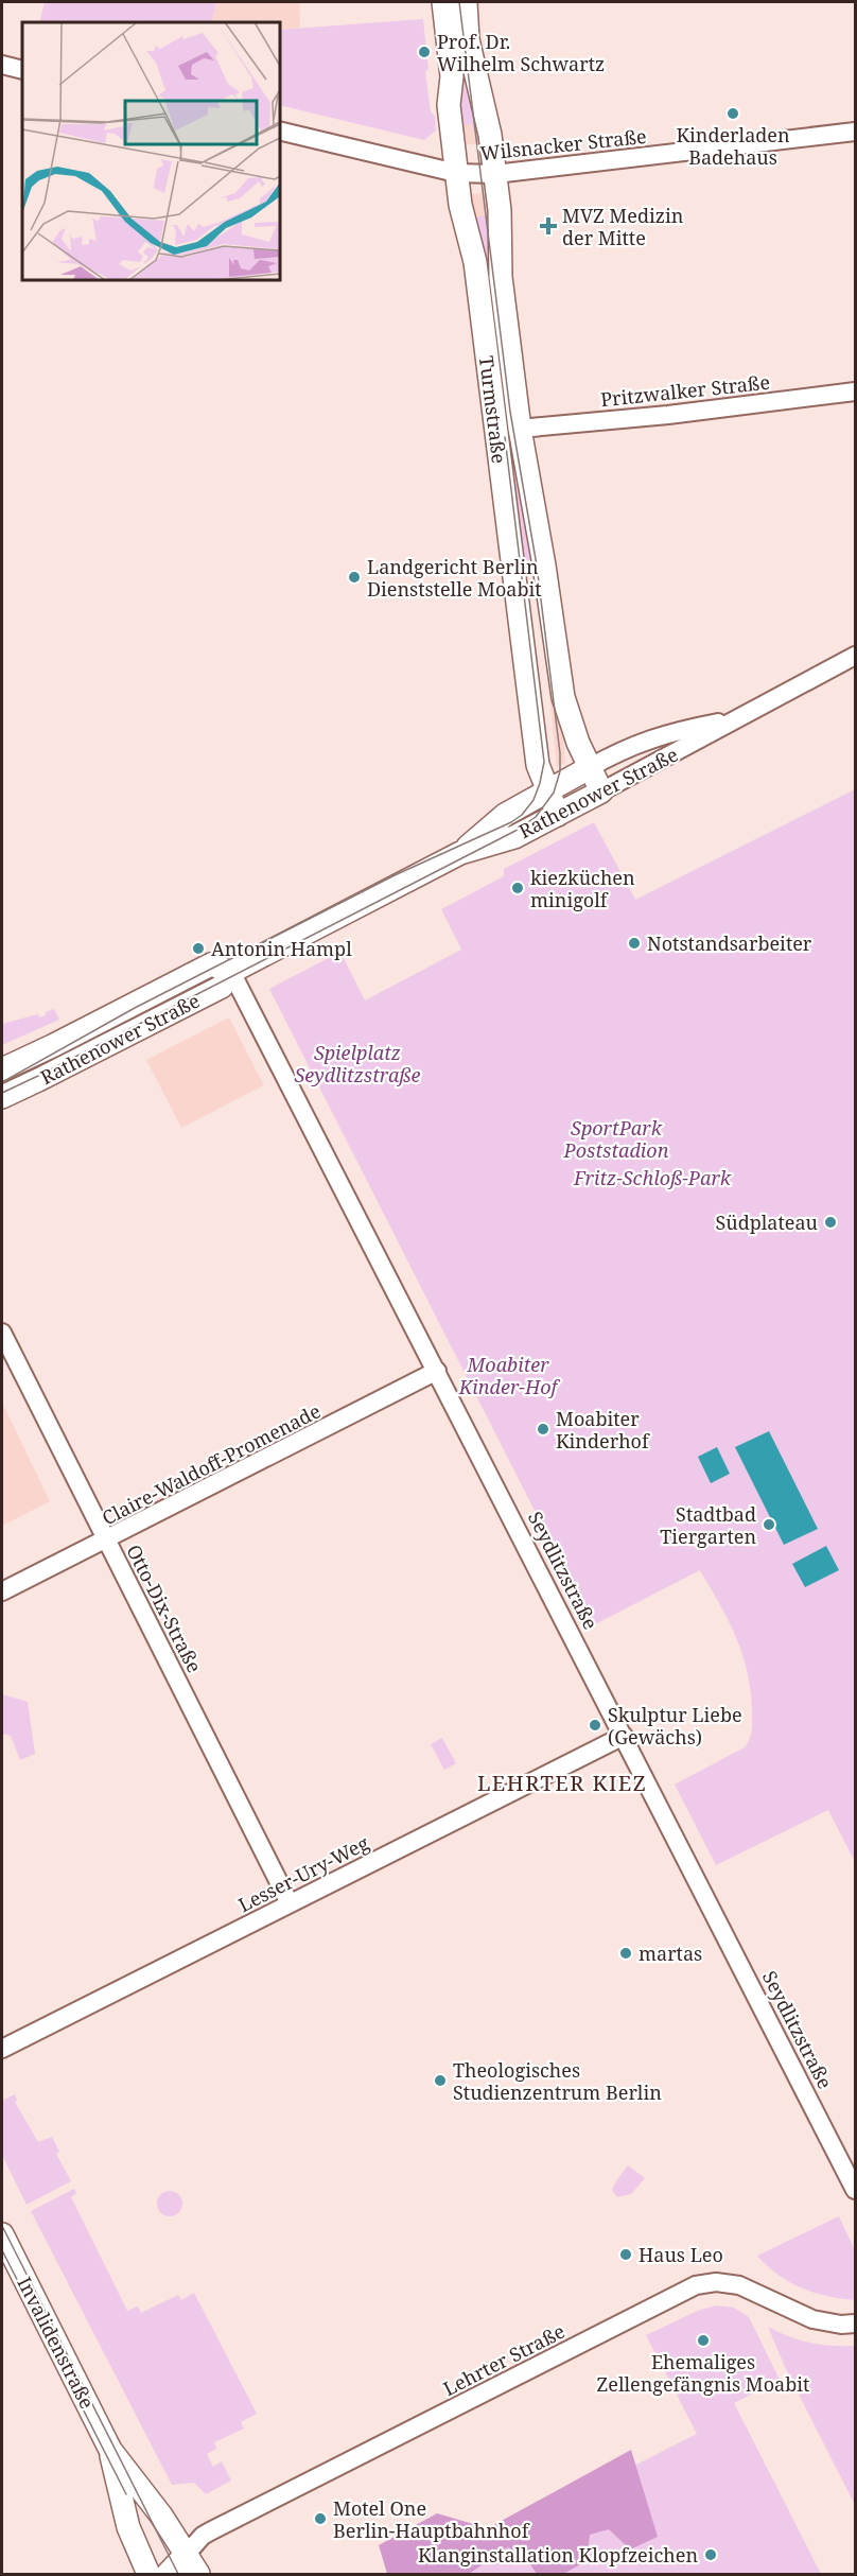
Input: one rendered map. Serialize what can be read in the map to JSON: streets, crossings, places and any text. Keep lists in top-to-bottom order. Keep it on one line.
{"streets":{"main road":["Turmstraße","Rathenower Straße","Invalidenstraße"],"street":["Wilsnacker Straße","Pritzwalker Straße","Claire-Waldoff-Promenade","Seydlitzstraße","Otto-Dix-Straße","Lesser-Ury-Weg","Lehrter Straße"]},"crossings":[["Wilsnacker Straße","Turmstraße"],["Pritzwalker Straße","Turmstraße"],["Turmstraße","Rathenower Straße"],["Rathenower Straße","Seydlitzstraße"],["Claire-Waldoff-Promenade","Seydlitzstraße"],["Claire-Waldoff-Promenade","Otto-Dix-Straße"],["Seydlitzstraße","Lesser-Ury-Weg"],["Otto-Dix-Straße","Lesser-Ury-Weg"],["Invalidenstraße","Lehrter Straße"]],"districts":["LEHRTER KIEZ"],"parks":["Spielplatz Seydlitzstraße","SportPark Poststadion","Fritz-Schloß-Park","Moabiter Kinder-Hof"],"places":{"other":["Prof. Dr. Wilhelm Schwartz","Kinderladen Badehaus","Landgericht Berlin Dienststelle Moabit","kiezküchen minigolf","Notstandsarbeiter","Antonin Hampl","Südplateau","Moabiter Kinderhof","Stadtbad Tiergarten","Skulptur Liebe (Gewächs)","martas","Theologisches Studienzentrum Berlin","Haus Leo","Ehemaliges Zellengefängnis Moabit","Motel One Berlin-Hauptbahnhof","Klanginstallation Klopfzeichen"],"health":["MVZ Medizin der Mitte"]}}
